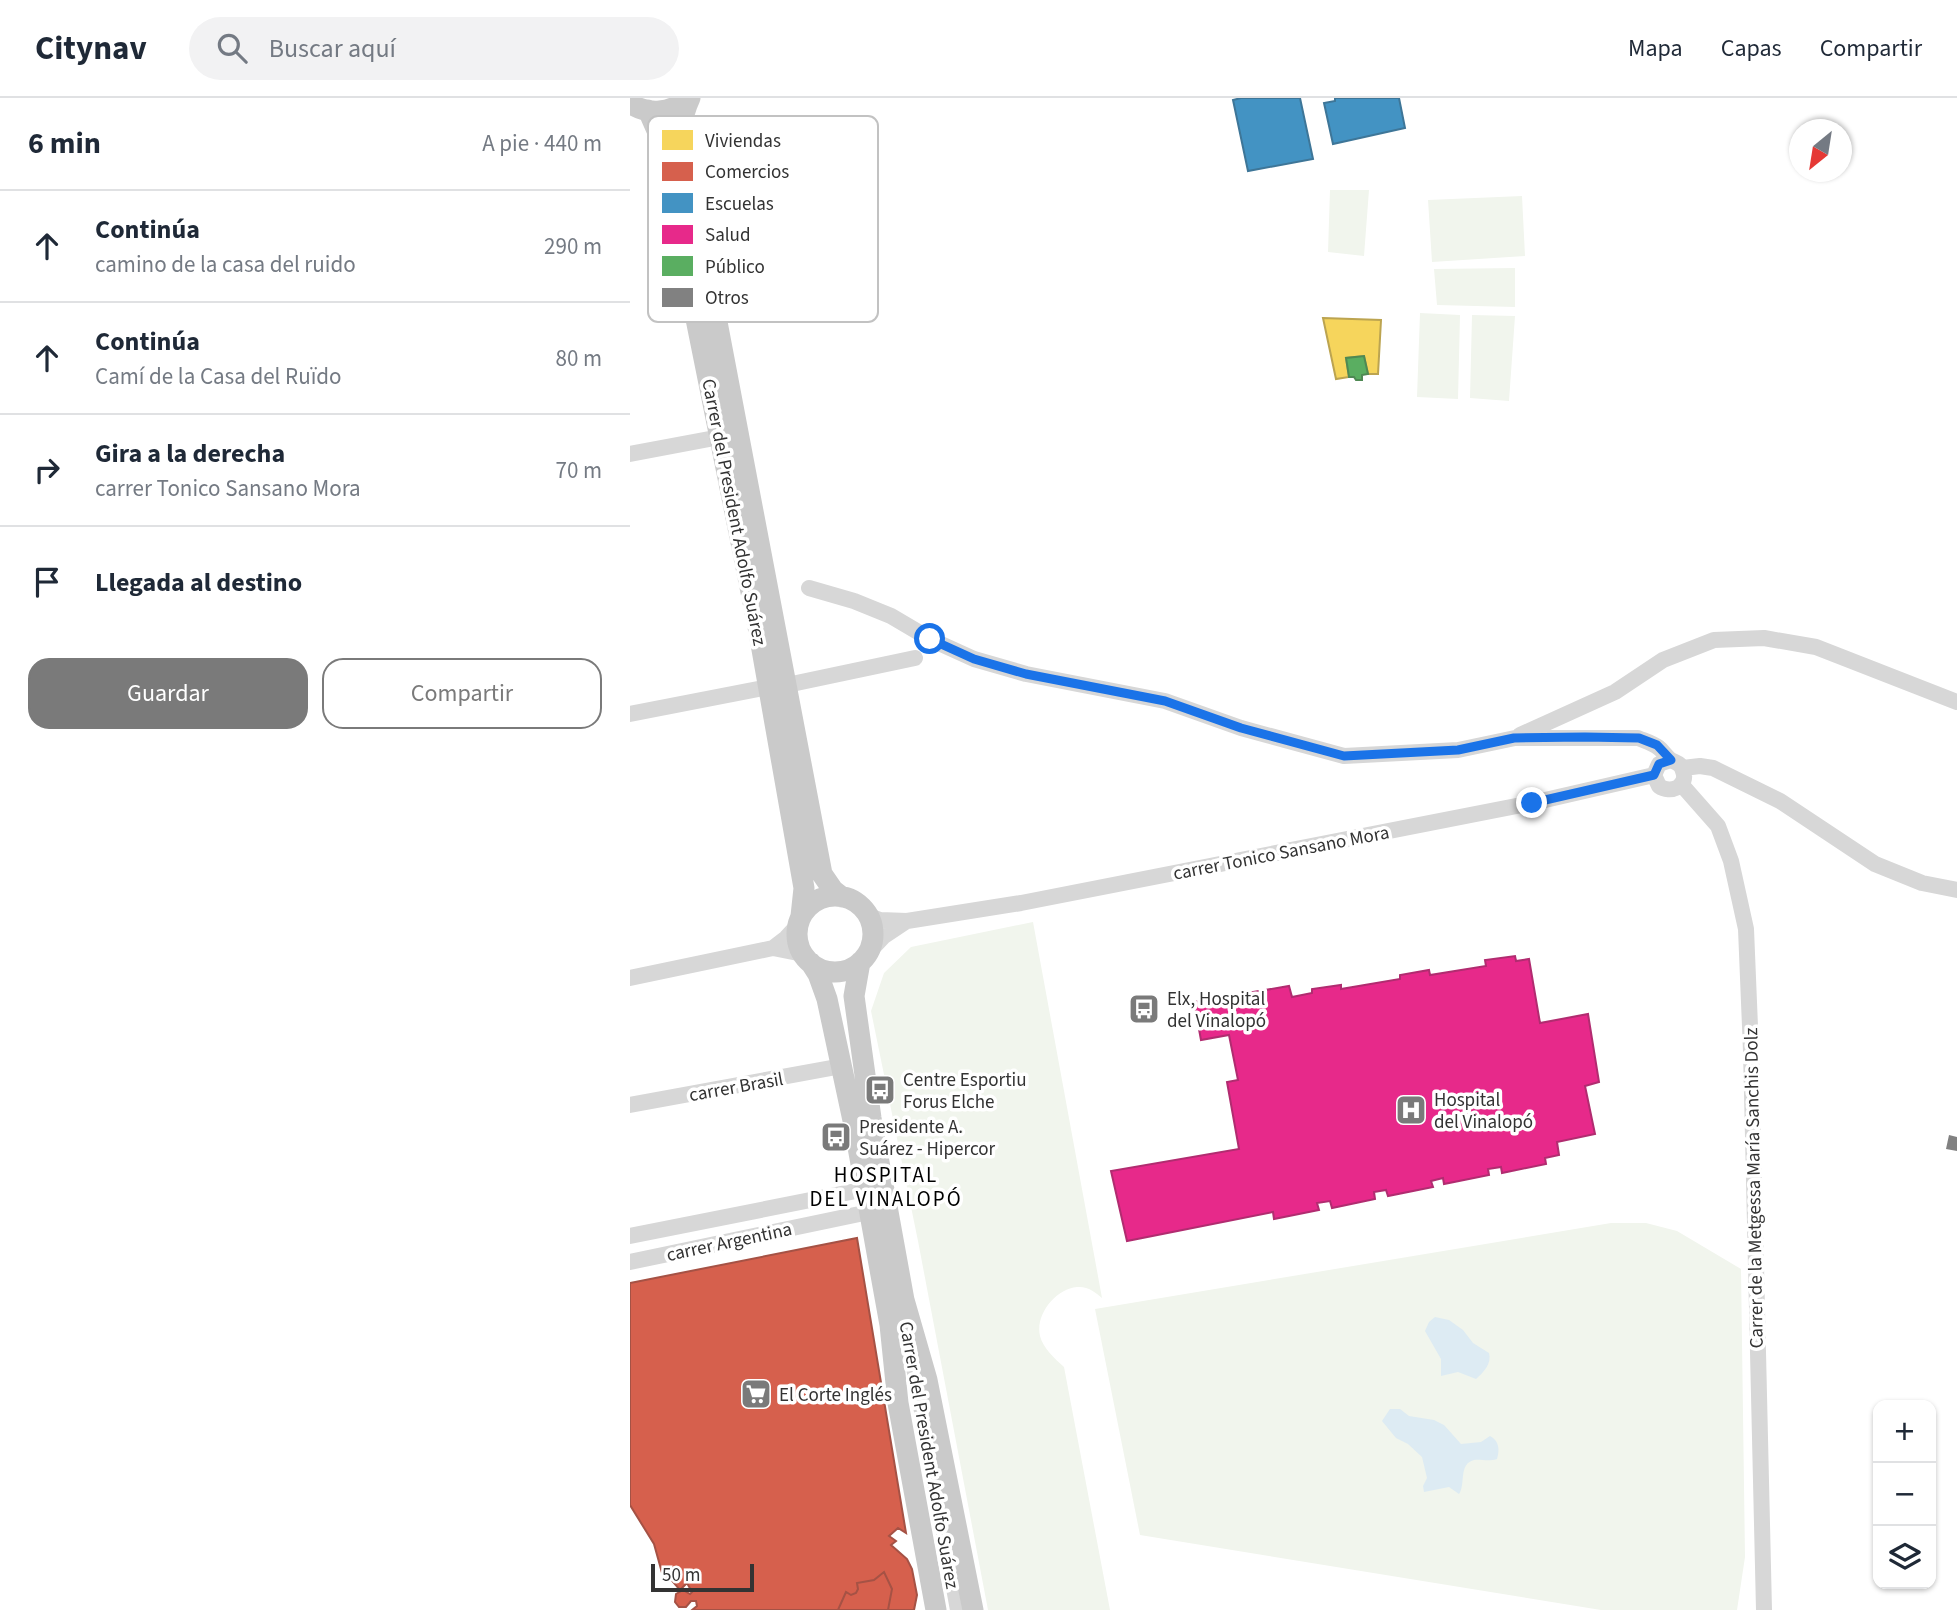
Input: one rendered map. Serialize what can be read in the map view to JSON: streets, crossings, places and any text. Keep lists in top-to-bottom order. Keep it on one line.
{"streets":{"main road":["Carrer del President Adolfo Suárez"],"street":["carrer Tonico Sansano Mora","carrer Brasil","Carrer de la Metgessa María Sanchis Dolz","carrer Argentina"]},"crossings":[["Carrer del President Adolfo Suárez","carrer Tonico Sansano Mora"],["Carrer del President Adolfo Suárez","carrer Brasil"],["Carrer del President Adolfo Suárez","carrer Argentina"]],"districts":["HOSPITAL DEL VINALOPÓ"],"places":{"bus stop":["Elx, Hospital del Vinalopó","Centre Esportiu Forus Elche","Presidente A. Suárez - Hipercor"],"hospital":["Hospital del Vinalopó"],"supermarket":["El Corte Inglés"]},"legend":["Viviendas","Comercios","Escuelas","Salud","Público","Otros"],"scale_bar":"50 m","north":"bottom left","page":{"header":"Citynav","search":"Buscar aquí","nav":["Mapa","Capas","Compartir"],"heading":["6 min","A pie · 440 m"],"list":[["Continúa","camino de la casa del ruido","290 m"],["Continúa","Camí de la Casa del Ruïdo","80 m"],["Gira a la derecha","carrer Tonico Sansano Mora","70 m"],"Llegada al destino"],"buttons":["Guardar","Compartir"],"map_buttons":["+","−"],"scale":"50 m"}}
